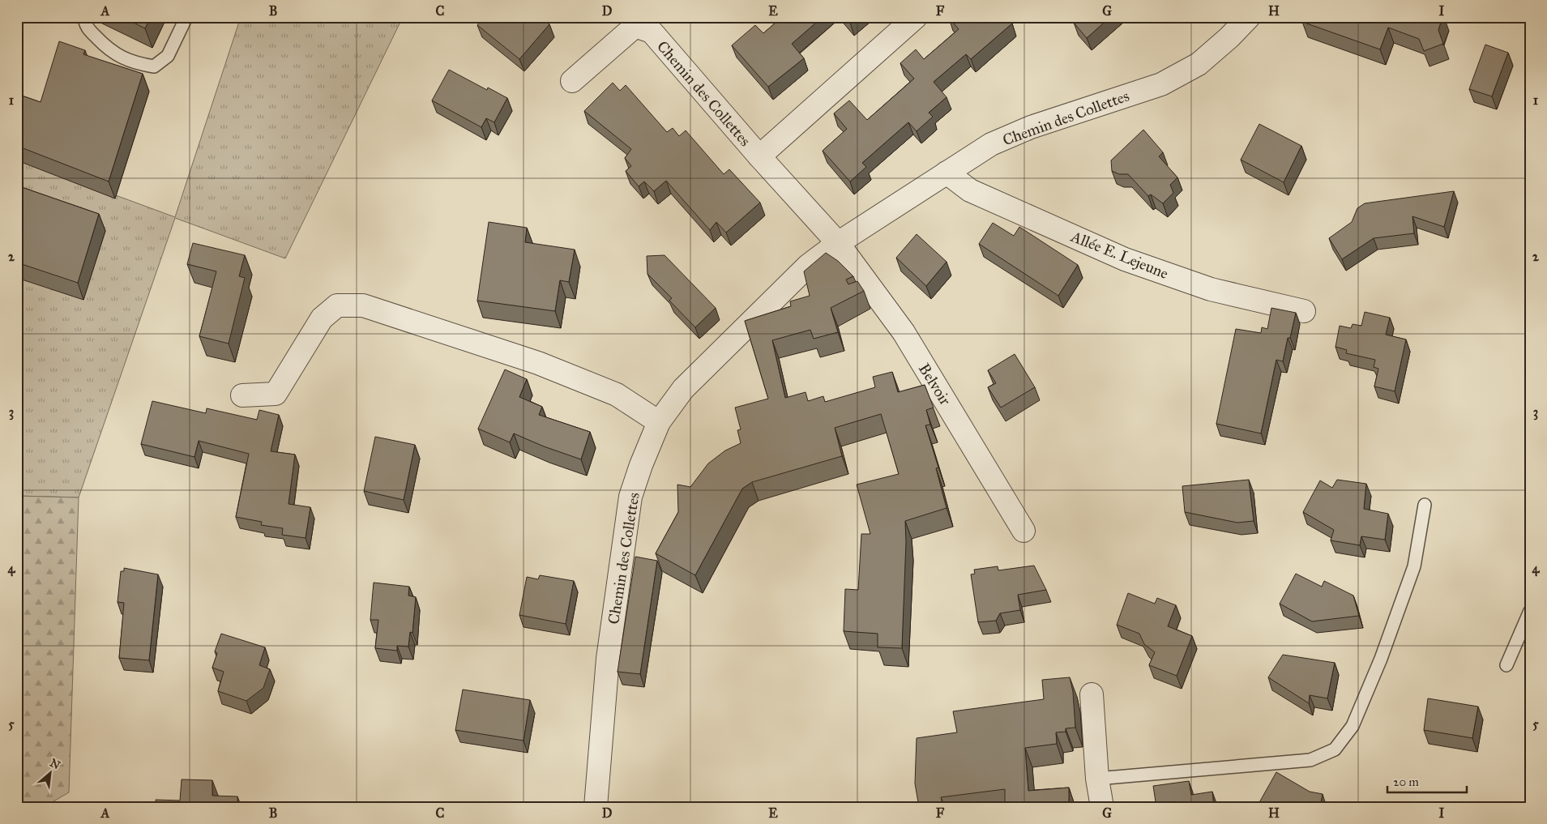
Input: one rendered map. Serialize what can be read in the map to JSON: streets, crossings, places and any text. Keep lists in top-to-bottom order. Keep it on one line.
{"streets":{"street":["Chemin des Collettes","Allée E. Lejeune","Belvoir"]},"crossings":[["Chemin des Collettes","Allée E. Lejeune"],["Chemin des Collettes","Belvoir"]],"scale_bar":"20 m","north":"top right","grid":{"columns":["A","B","C","D","E","F","G","H","I"],"rows":["1","2","3","4","5"]}}
